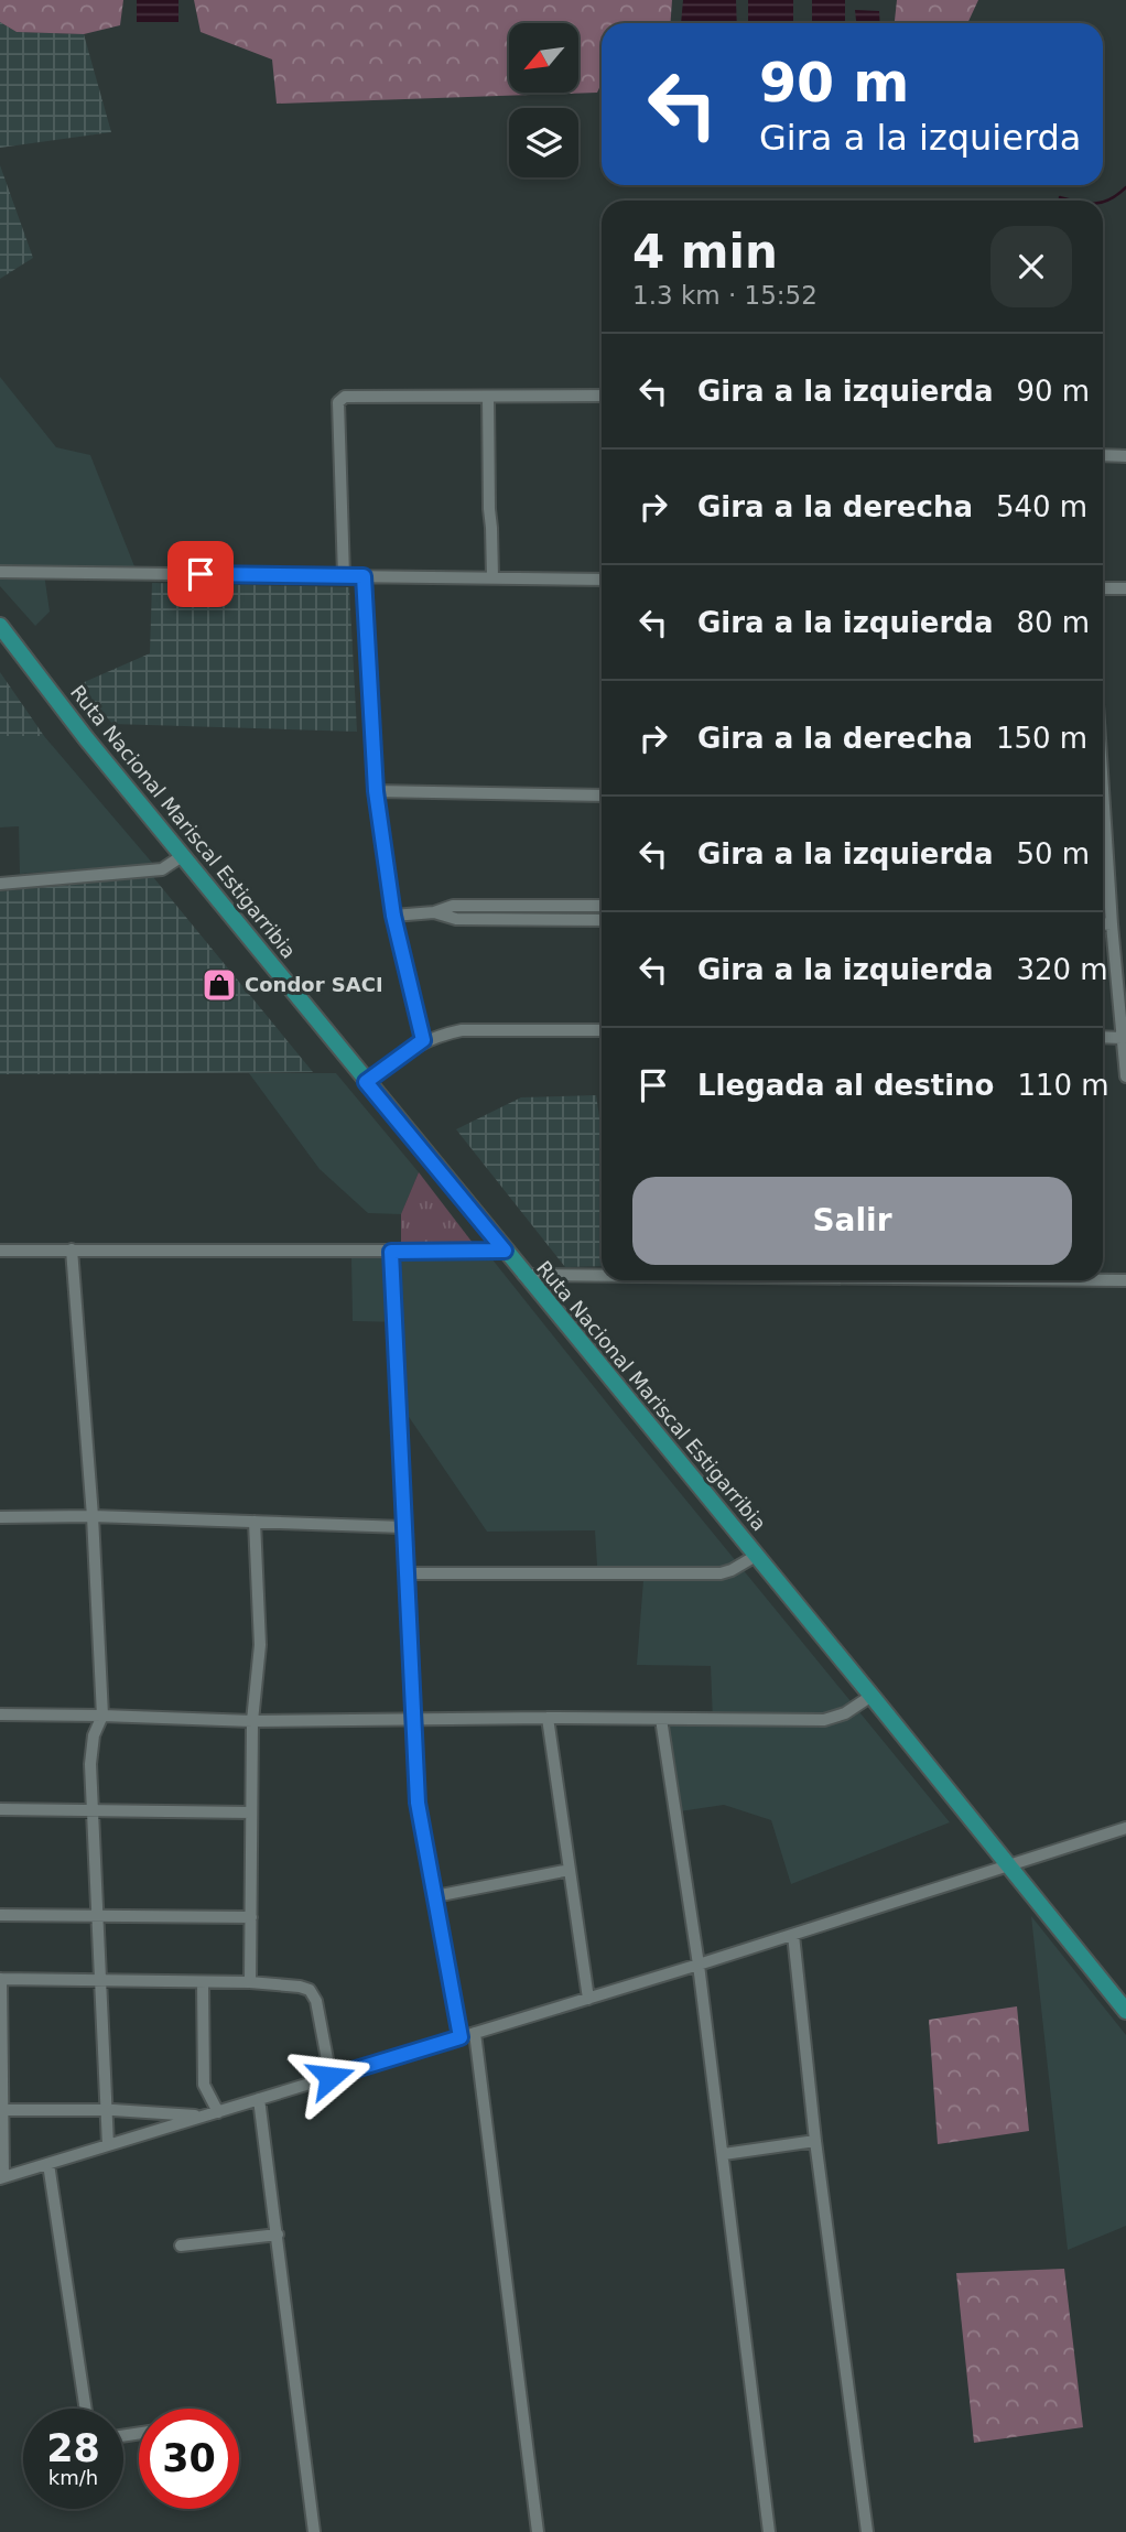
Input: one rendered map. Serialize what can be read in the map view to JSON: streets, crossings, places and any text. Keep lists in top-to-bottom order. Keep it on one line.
{"streets":{"main road":["Ruta Nacional Mariscal Estigarribia"]},"places":{"shop":["Condor SACI"]},"north":"bottom left","page":{"turn":["90 m","Gira a la izquierda"],"heading":["4 min","1.3 km · 15:52"],"list":[{"name":"Gira a la izquierda","value":"90 m"},{"name":"Gira a la derecha","value":"540 m"},{"name":"Gira a la izquierda","value":"80 m"},{"name":"Gira a la derecha","value":"150 m"},{"name":"Gira a la izquierda","value":"50 m"},{"name":"Gira a la izquierda","value":"320 m"},{"name":"Llegada al destino","value":"110 m"}],"buttons":"Salir","speed":"28 km/h","limit":"30"}}
